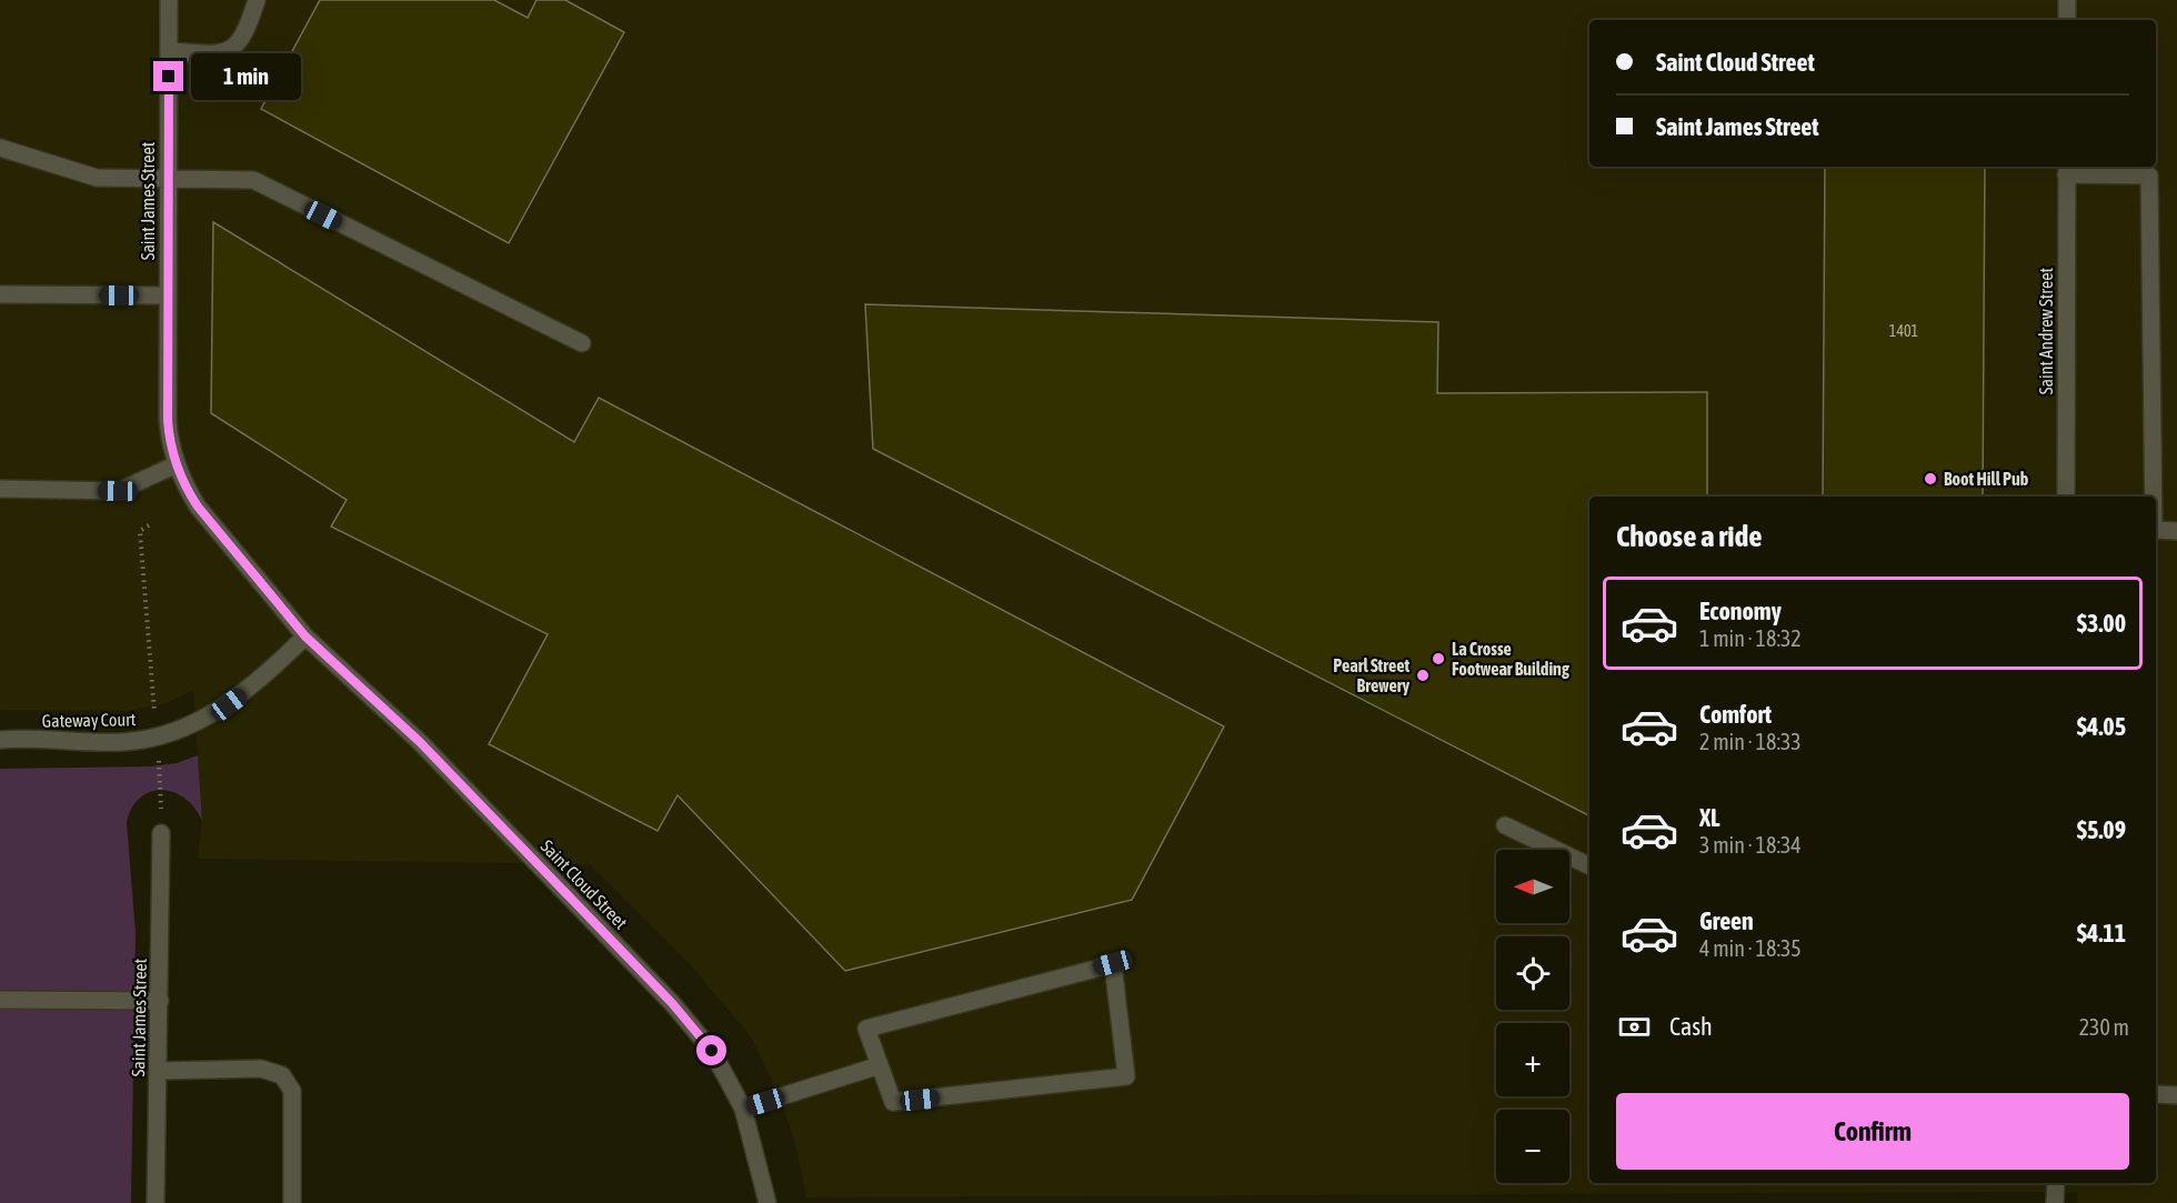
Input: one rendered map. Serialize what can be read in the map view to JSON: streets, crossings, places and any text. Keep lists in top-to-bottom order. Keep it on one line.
{"streets":{"street":["Saint James Street","Saint Andrew Street","Gateway Court","Saint Cloud Street"]},"crossings":[["Saint James Street","Gateway Court"],["Saint James Street","Saint Cloud Street"],["Gateway Court","Saint Cloud Street"]],"places":["Boot Hill Pub","La Crosse Footwear Building","Pearl Street Brewery"],"house_numbers":["1401"],"north":"left","page":{"banner":["Saint Cloud Street","Saint James Street"],"bubble":"1 min","heading":"Choose a ride","list":[{"name":"Economy","note":"1 min · 18:32","value":"$3.00"},{"name":"Comfort","note":"2 min · 18:33","value":"$4.05"},{"name":"XL","note":"3 min · 18:34","value":"$5.09"},{"name":"Green","note":"4 min · 18:35","value":"$4.11"}],"map_buttons":["+","−"],"pay":["Cash","230 m"],"buttons":"Confirm"}}
